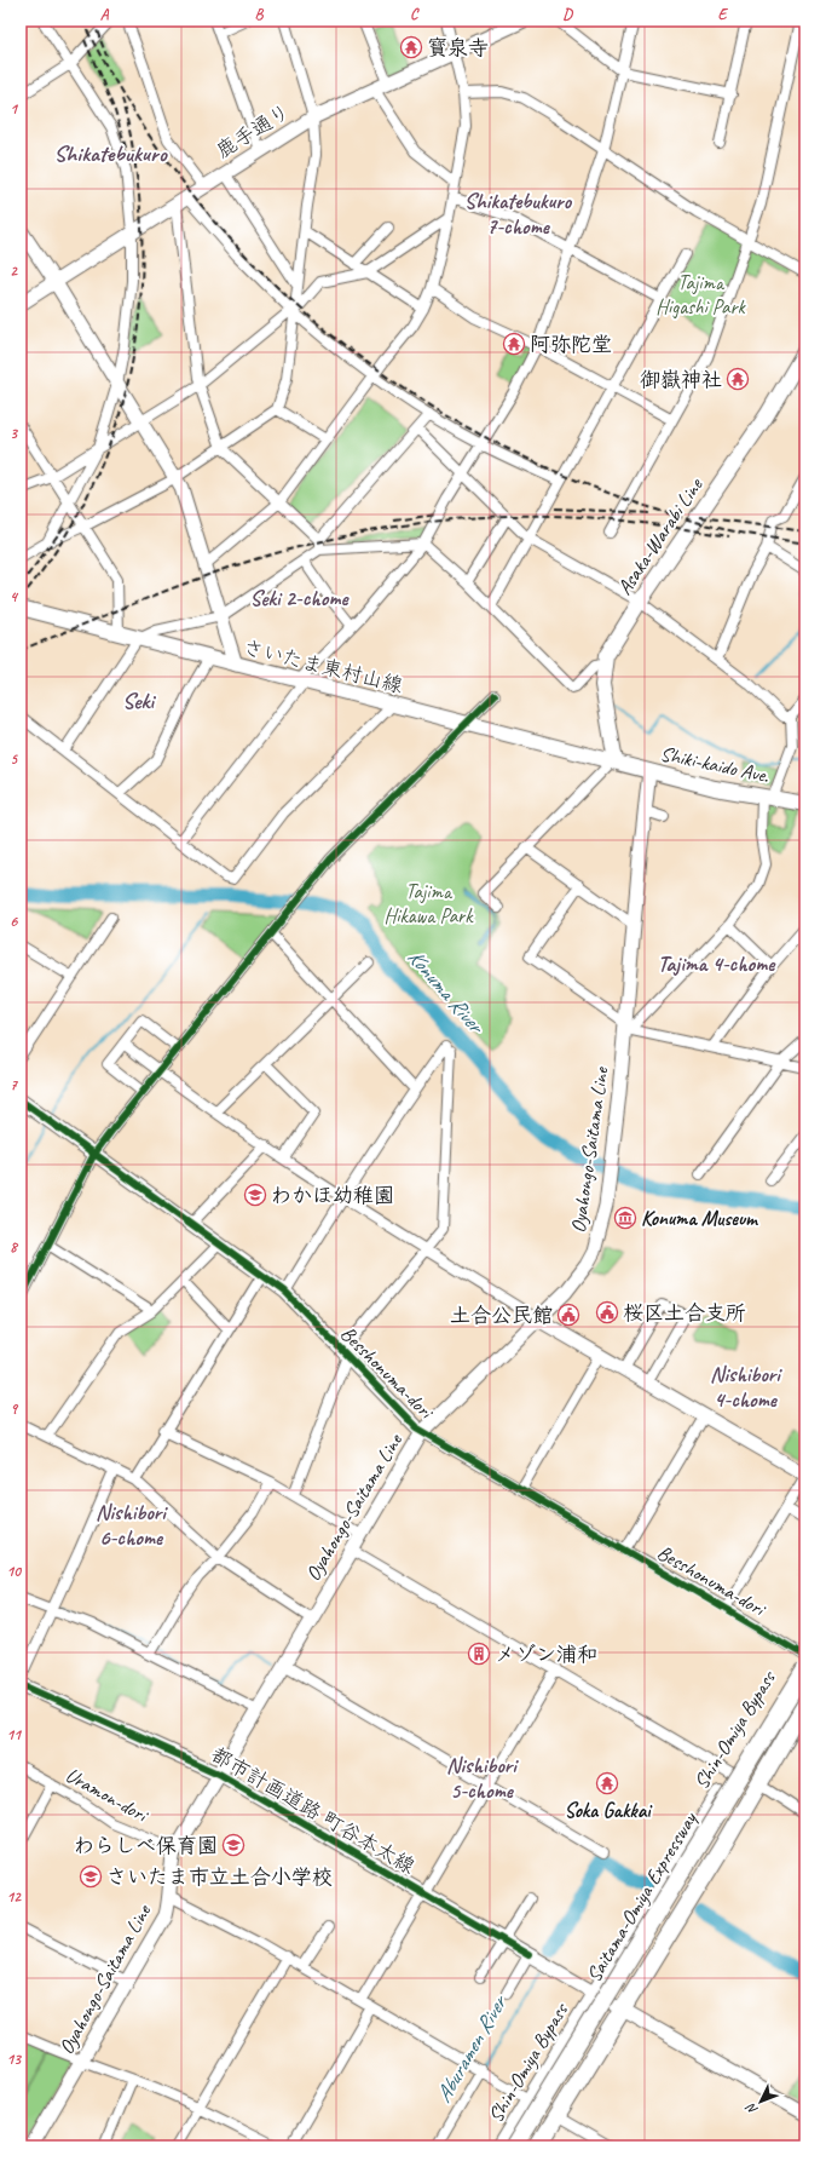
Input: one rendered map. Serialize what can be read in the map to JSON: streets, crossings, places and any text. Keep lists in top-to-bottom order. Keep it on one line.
{"streets":{"highway":["Shin-Omiya Bypass","Saitama-Omiya Expressway"],"main road":["Asaka-Warabi Line","さいたま東村山線","Shiki-kaido Ave."],"street":["鹿手通り","Oyahongo-Saitama Line","Besshonuma-dori","Uramon-dori","都市計画道路 町谷本太線"]},"crossings":[["Asaka-Warabi Line","さいたま東村山線"],["Asaka-Warabi Line","Shiki-kaido Ave."],["さいたま東村山線","Shiki-kaido Ave."],["Shiki-kaido Ave.","Oyahongo-Saitama Line"],["Oyahongo-Saitama Line","Besshonuma-dori"],["Oyahongo-Saitama Line","Uramon-dori"],["Oyahongo-Saitama Line","都市計画道路 町谷本太線"],["Besshonuma-dori","Shin-Omiya Bypass"],["Shin-Omiya Bypass","都市計画道路 町谷本太線"],["Shin-Omiya Bypass","Saitama-Omiya Expressway"]],"districts":["Shikatebukuro","Shikatebukuro 7-chome","Seki 2-chome","Seki","Tajima 4-chome","Nishibori 4-chome","Nishibori 6-chome","Nishibori 5-chome"],"water":["Konuma River","Aburamen River"],"parks":["Tajima Higashi Park","Tajima Hikawa Park"],"places":{"temple":["寳泉寺","阿弥陀堂","御嶽神社","Soka Gakkai"],"school or university":["わかほ幼稚園","わらしべ保育園","さいたま市立土合小学校"],"museum":["Konuma Museum"],"public building":["桜区土合支所","土合公民館"],"building":["メゾン浦和"]},"north":"bottom left","grid":{"columns":["A","B","C","D","E"],"rows":["1","2","3","4","5","6","7","8","9","10","11","12","13"]}}
